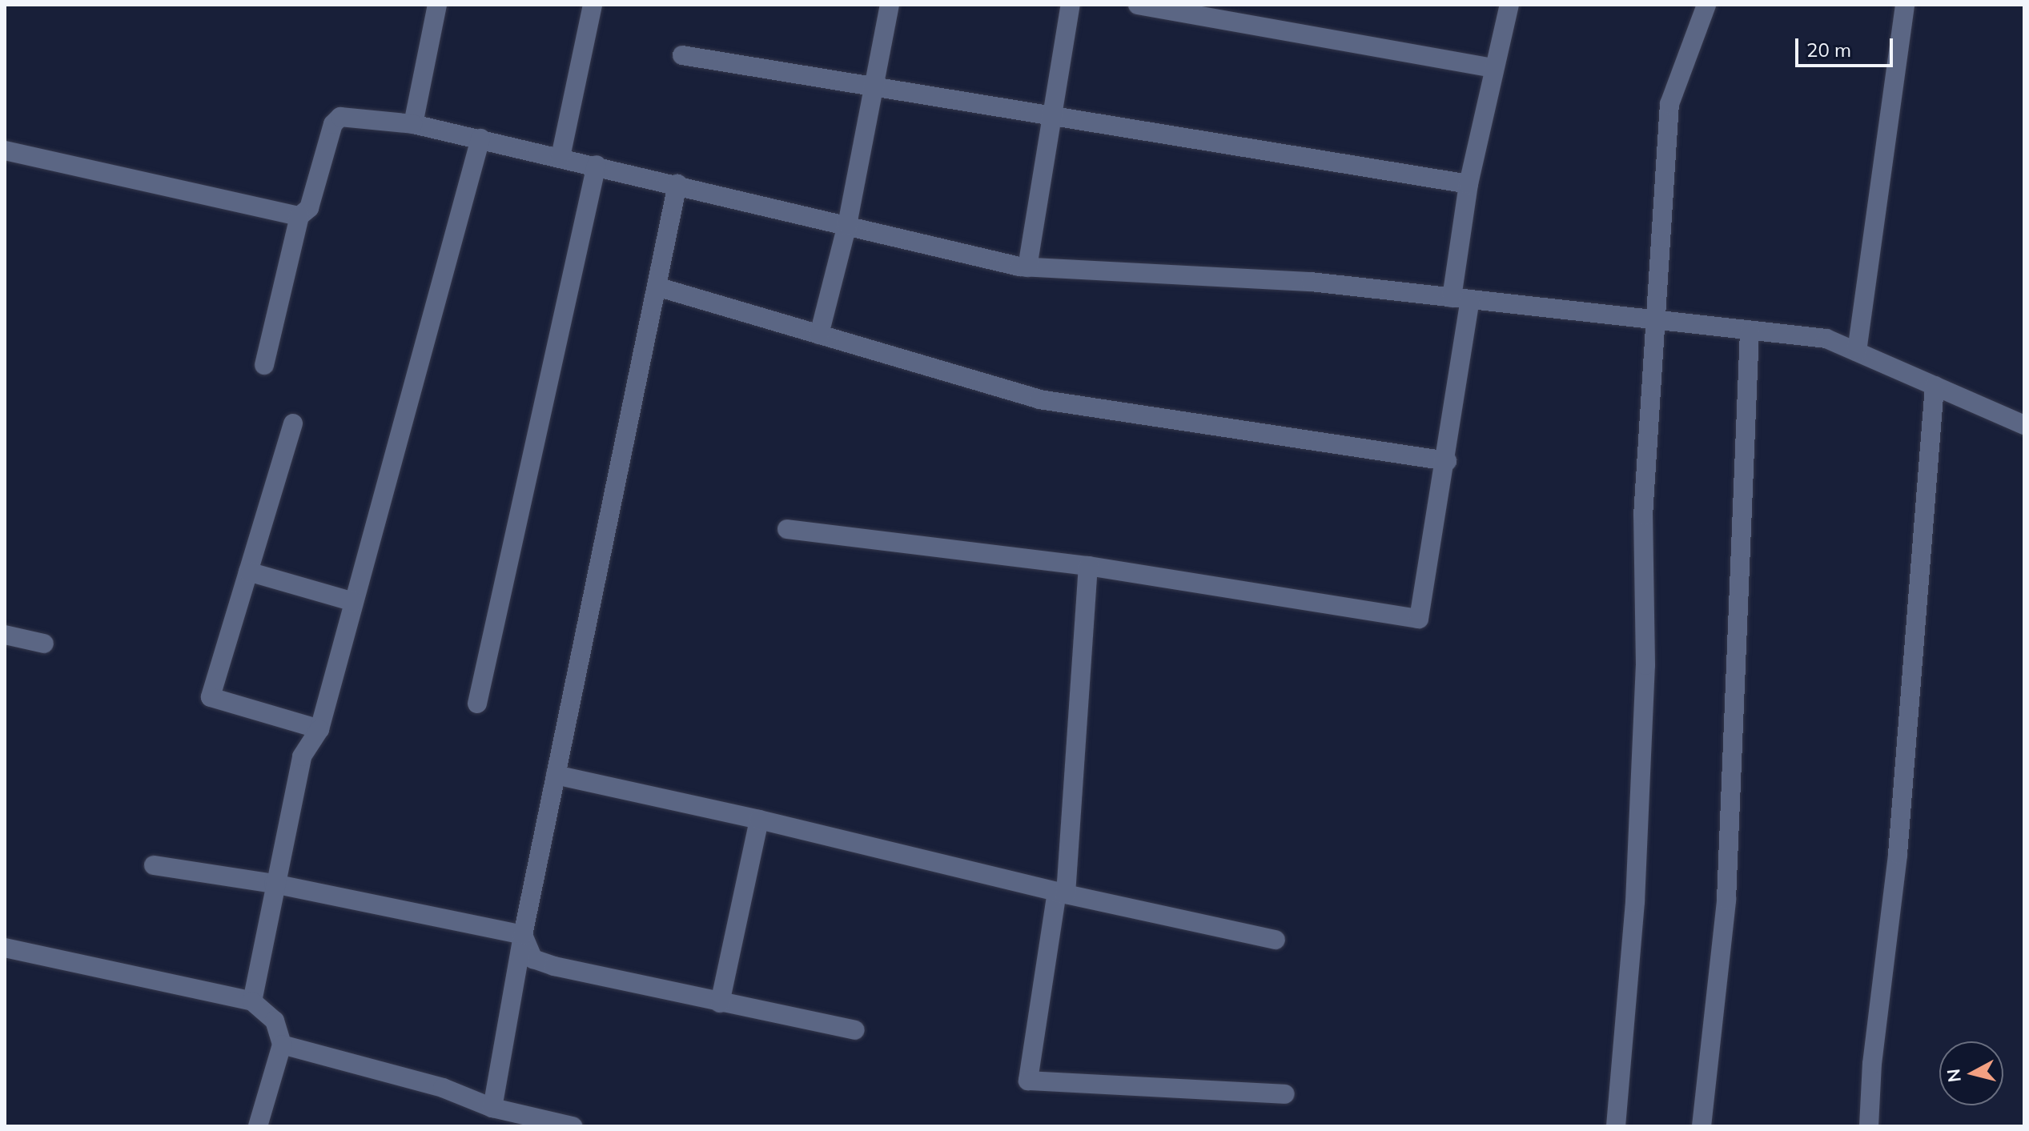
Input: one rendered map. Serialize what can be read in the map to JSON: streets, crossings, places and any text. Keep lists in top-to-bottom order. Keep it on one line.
{"scale_bar":"20 m","north":"left"}
